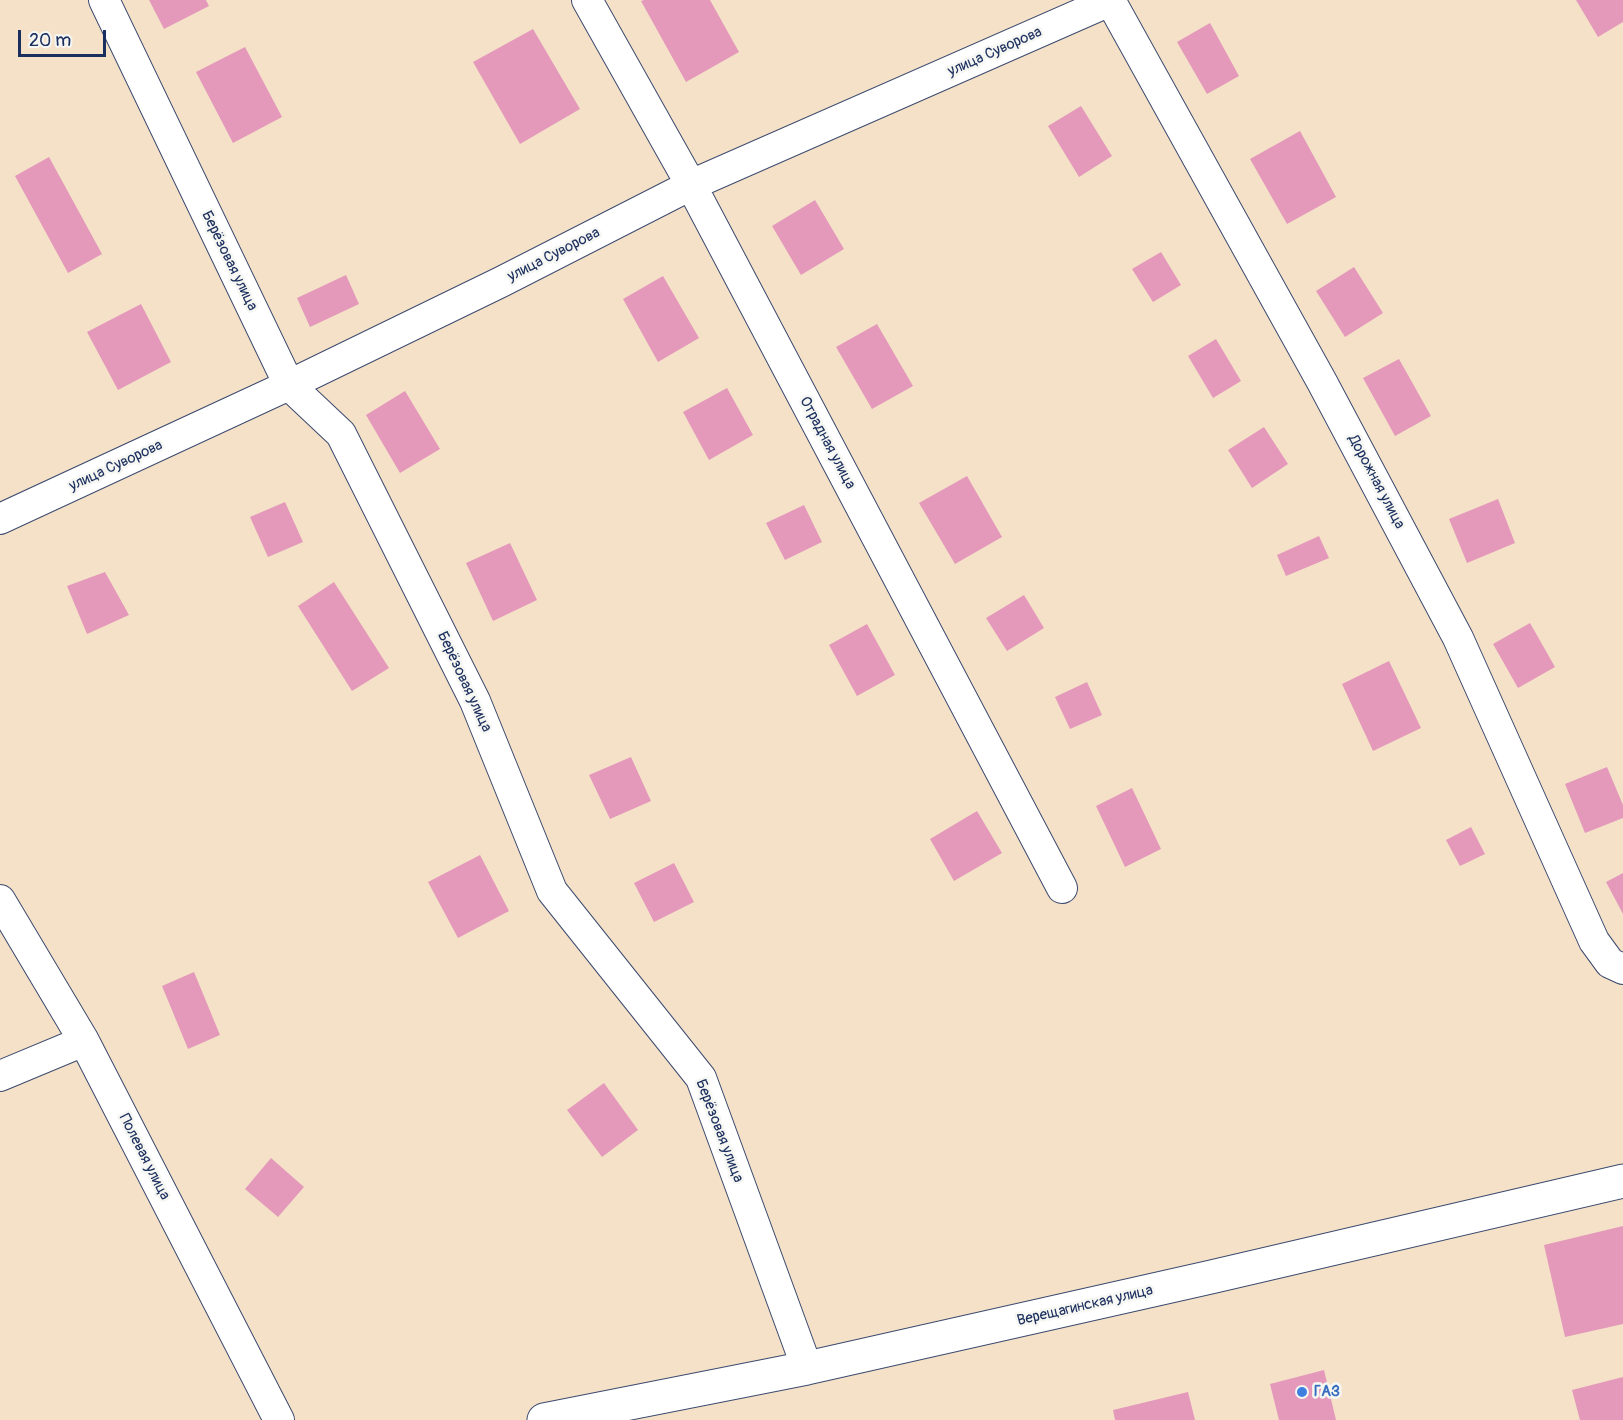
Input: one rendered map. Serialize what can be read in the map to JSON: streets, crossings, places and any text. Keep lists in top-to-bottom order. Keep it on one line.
{"streets":{"main road":["Верещагинская улица"],"street":["улица Суворова","Берёзовая улица","Отрадная улица","Дорожная улица","Полевая улица"]},"crossings":[["улица Суворова","Берёзовая улица"],["улица Суворова","Отрадная улица"],["улица Суворова","Дорожная улица"],["Берёзовая улица","Верещагинская улица"]],"places":["ГАЗ"],"scale_bar":"20 m"}
